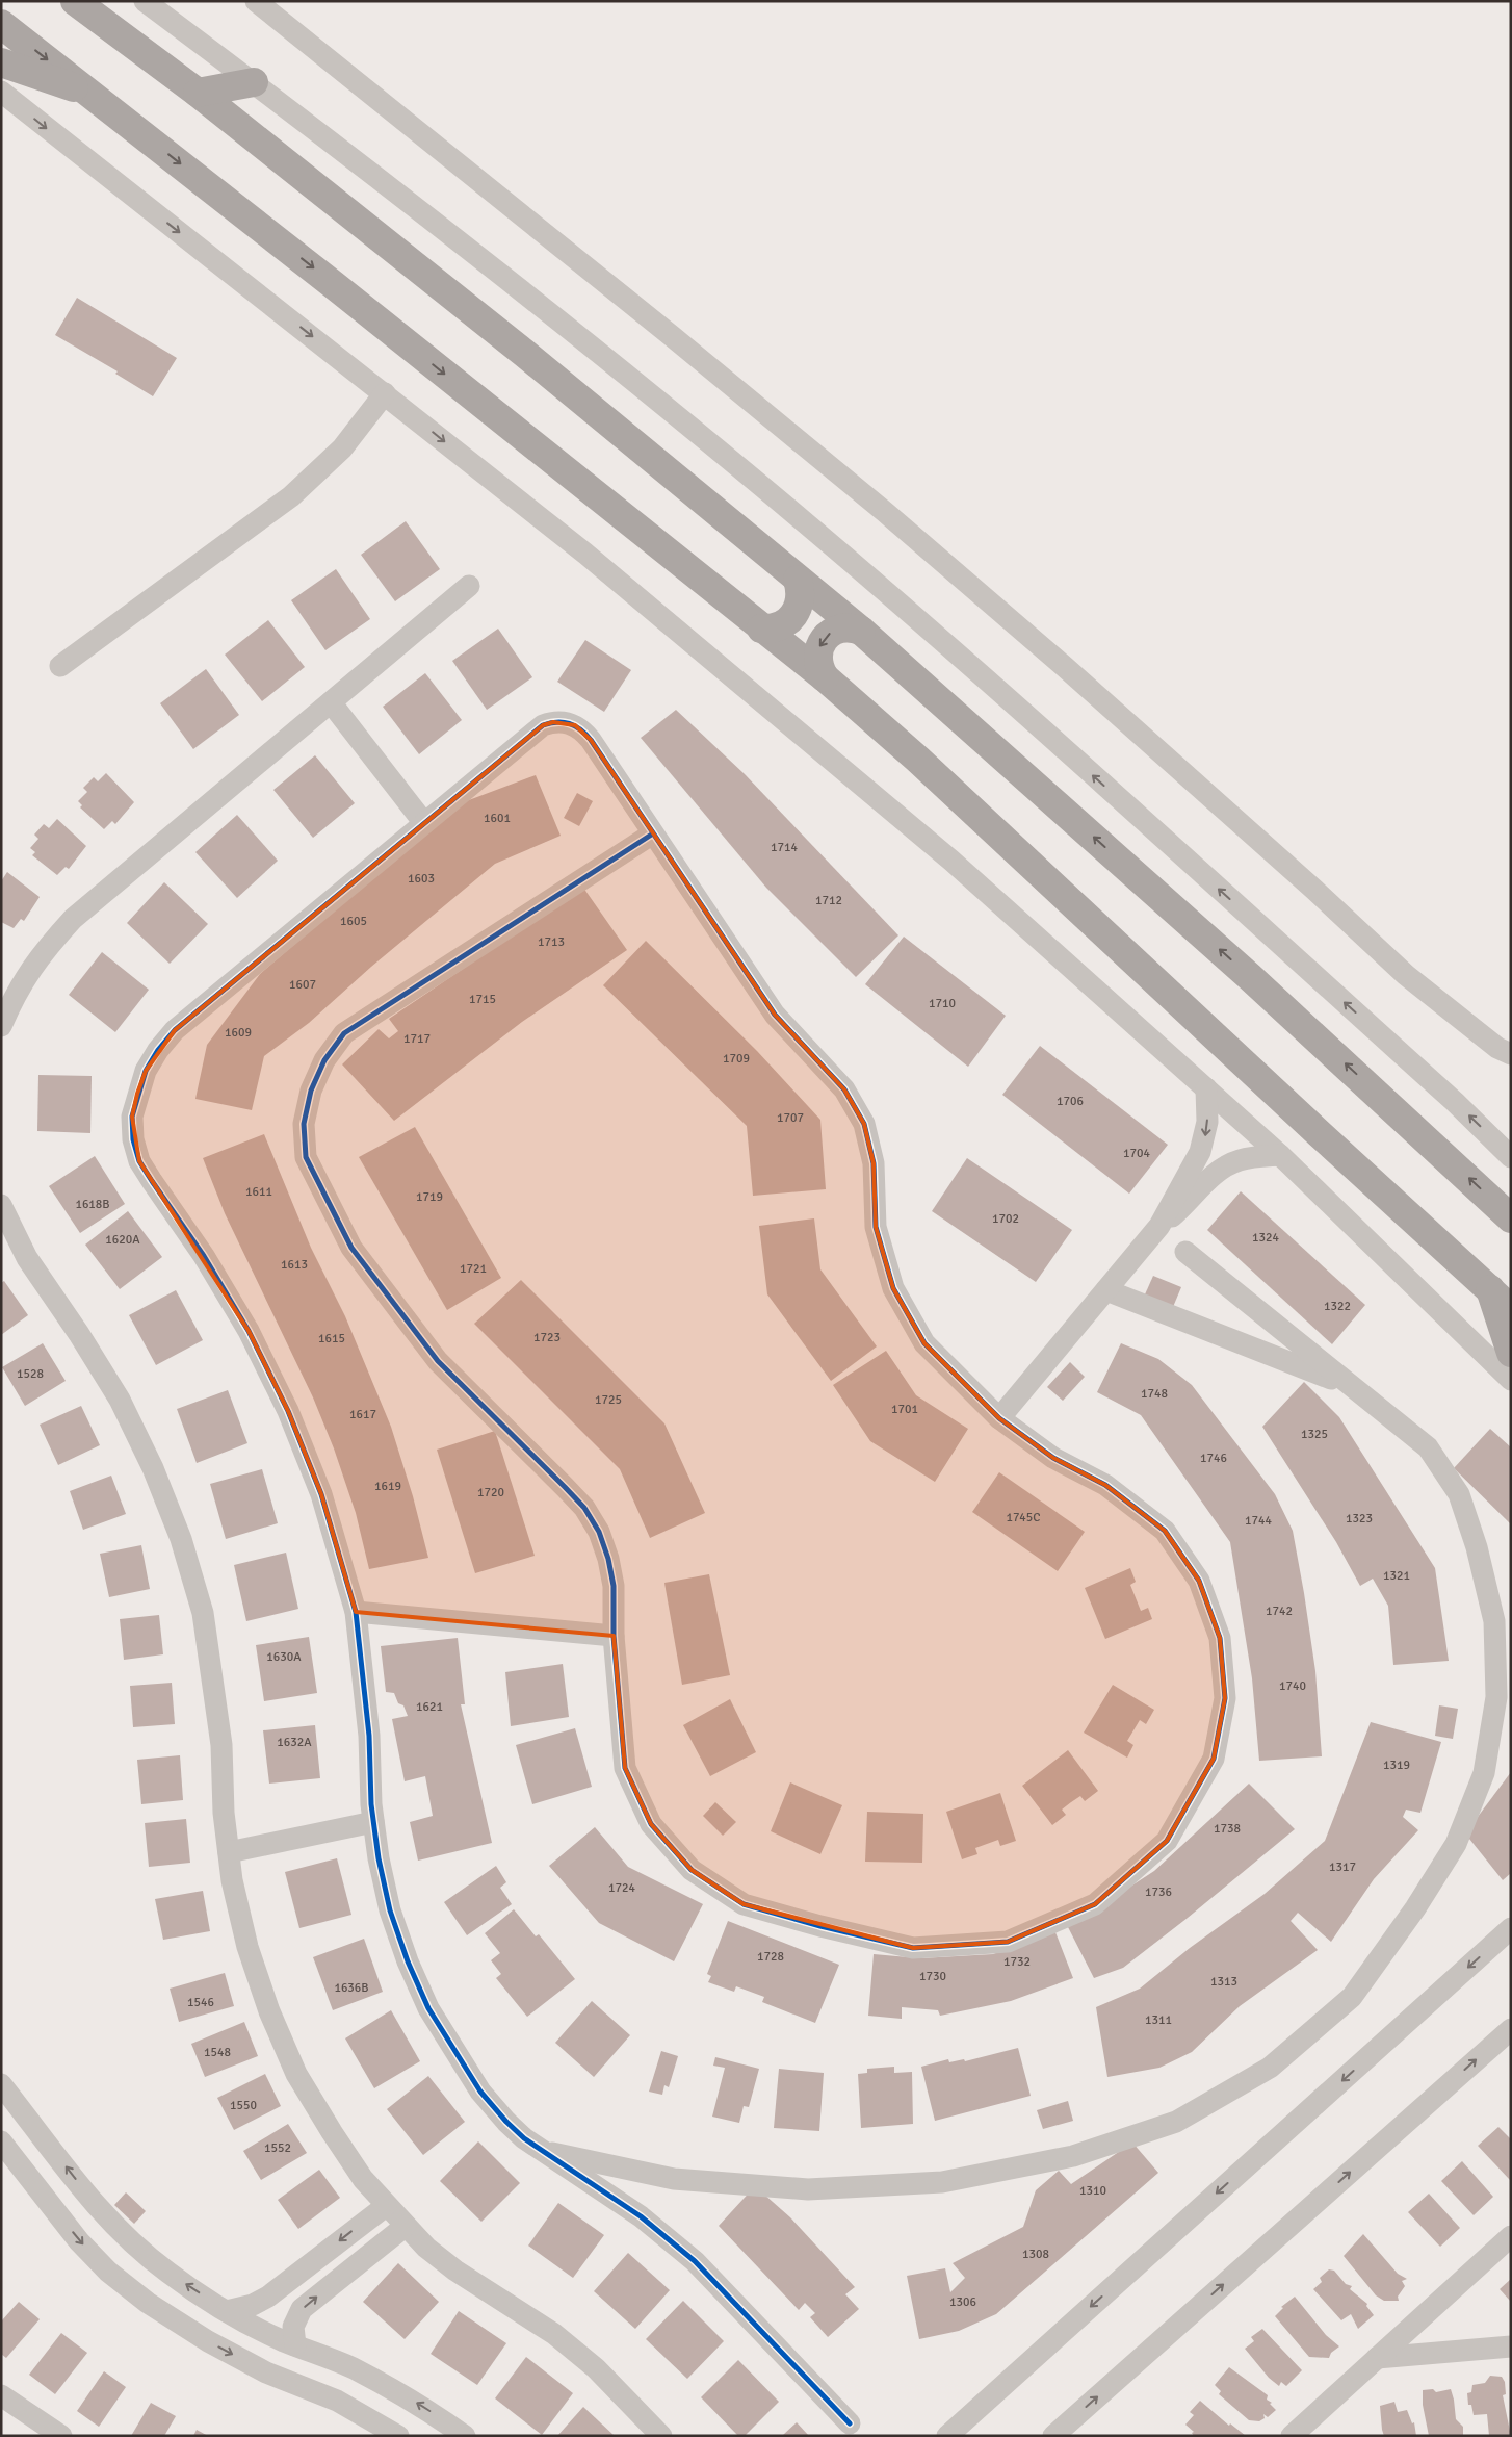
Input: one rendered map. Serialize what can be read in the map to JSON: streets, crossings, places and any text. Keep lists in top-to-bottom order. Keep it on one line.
{"house_numbers":["1601","1714","1603","1712","1605","1713","1607","1715","1710","1609","1717","1709","1706","1707","1704","1611","1719","1618B","1702","1324","1620A","1613","1721","1322","1723","1615","1528","1748","1725","1701","1617","1325","1746","1619","1720","1745C","1323","1744","1321","1742","1630A","1740","1621","1632A","1319","1738","1317","1724","1736","1728","1732","1730","1313","1636B","1546","1311","1548","1550","1552","1310","1308","1306"]}
